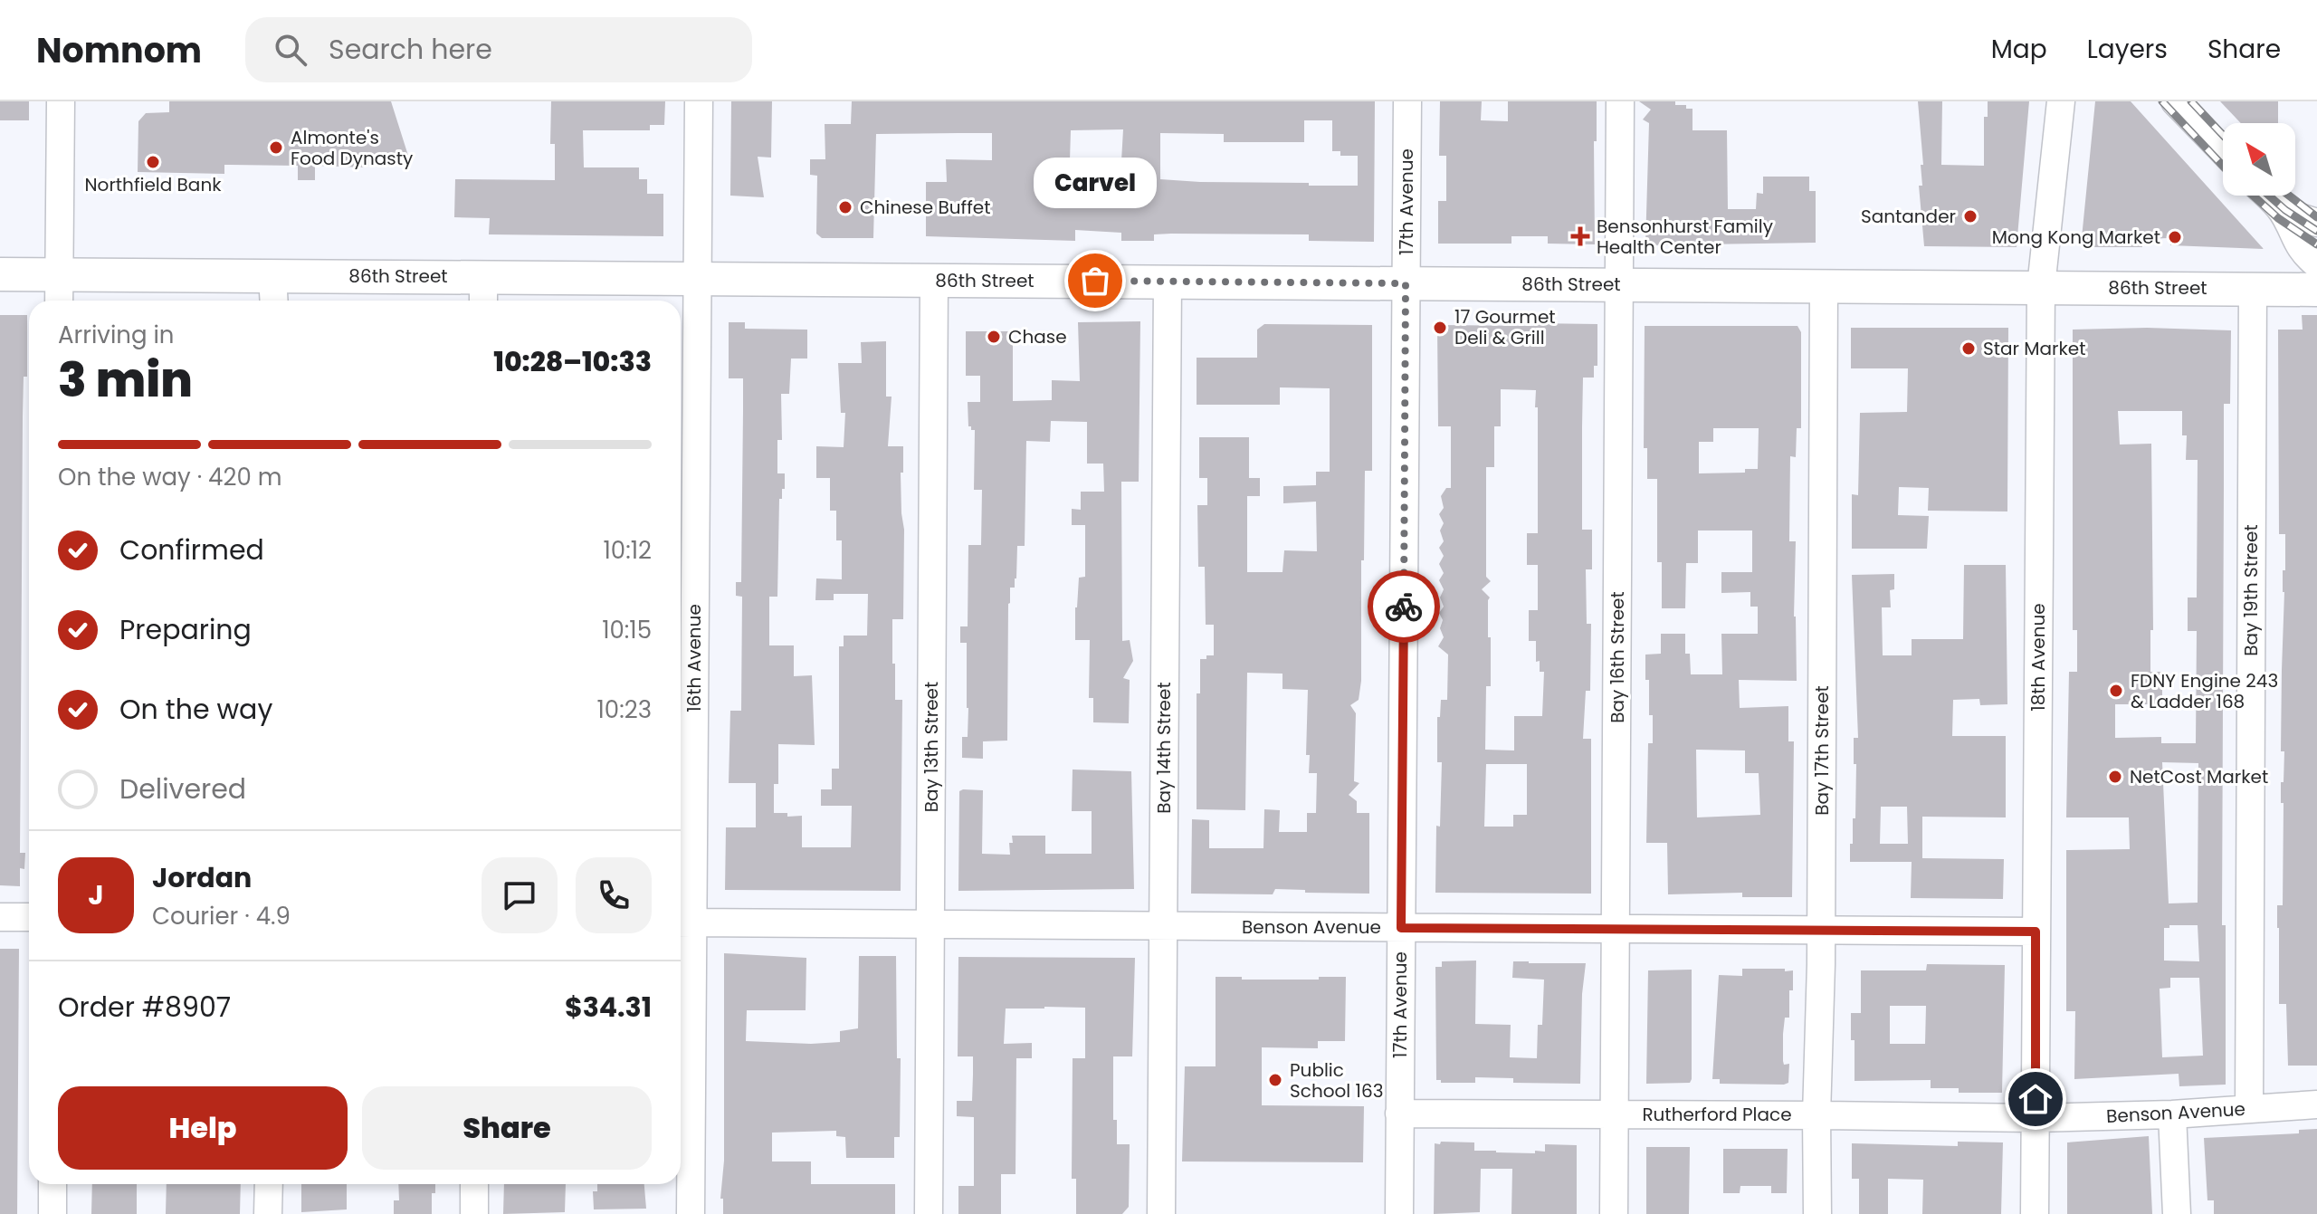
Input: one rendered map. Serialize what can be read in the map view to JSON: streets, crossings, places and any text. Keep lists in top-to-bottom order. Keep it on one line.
{"streets":{"main road":["86th Street"],"street":["17th Avenue","Bay 19th Street","Bay 16th Street","18th Avenue","16th Avenue","Bay 13th Street","Bay 14th Street","Bay 17th Street","Benson Avenue","Rutherford Place"]},"crossings":[["17th Avenue","86th Street"],["17th Avenue","Benson Avenue"],["17th Avenue","Rutherford Place"],["86th Street","Bay 19th Street"],["86th Street","Bay 16th Street"],["86th Street","18th Avenue"],["86th Street","16th Avenue"],["86th Street","Bay 13th Street"],["86th Street","Bay 14th Street"],["86th Street","Bay 17th Street"],["Bay 19th Street","Benson Avenue"],["Bay 16th Street","Benson Avenue"],["Bay 16th Street","Rutherford Place"],["18th Avenue","Benson Avenue"],["18th Avenue","Rutherford Place"],["16th Avenue","Benson Avenue"],["Bay 13th Street","Benson Avenue"],["Bay 14th Street","Benson Avenue"],["Bay 17th Street","Benson Avenue"],["Bay 17th Street","Rutherford Place"],["Benson Avenue","Rutherford Place"]],"places":{"other":["Almonte's Food Dynasty","Northfield Bank","Chinese Buffet","Santander","Mong Kong Market","Carvel","17 Gourmet Deli & Grill","Chase","Star Market","FDNY Engine 243 & Ladder 168","NetCost Market","Public School 163"],"health":["Bensonhurst Family Health Center"]},"north":"top left","page":{"header":"Nomnom","search":"Search here","nav":["Map","Layers","Share"],"bubble":"Carvel","heading":["3 min","Arriving in","10:28–10:33"],"panel":["Jordan","Courier · 4.9","Order #8907","$34.31"],"bar":"On the way · 420 m","list":[["Confirmed","10:12"],["Preparing","10:15"],["On the way","10:23"],"Delivered"],"round":"J","buttons":["Help","Share"]}}
